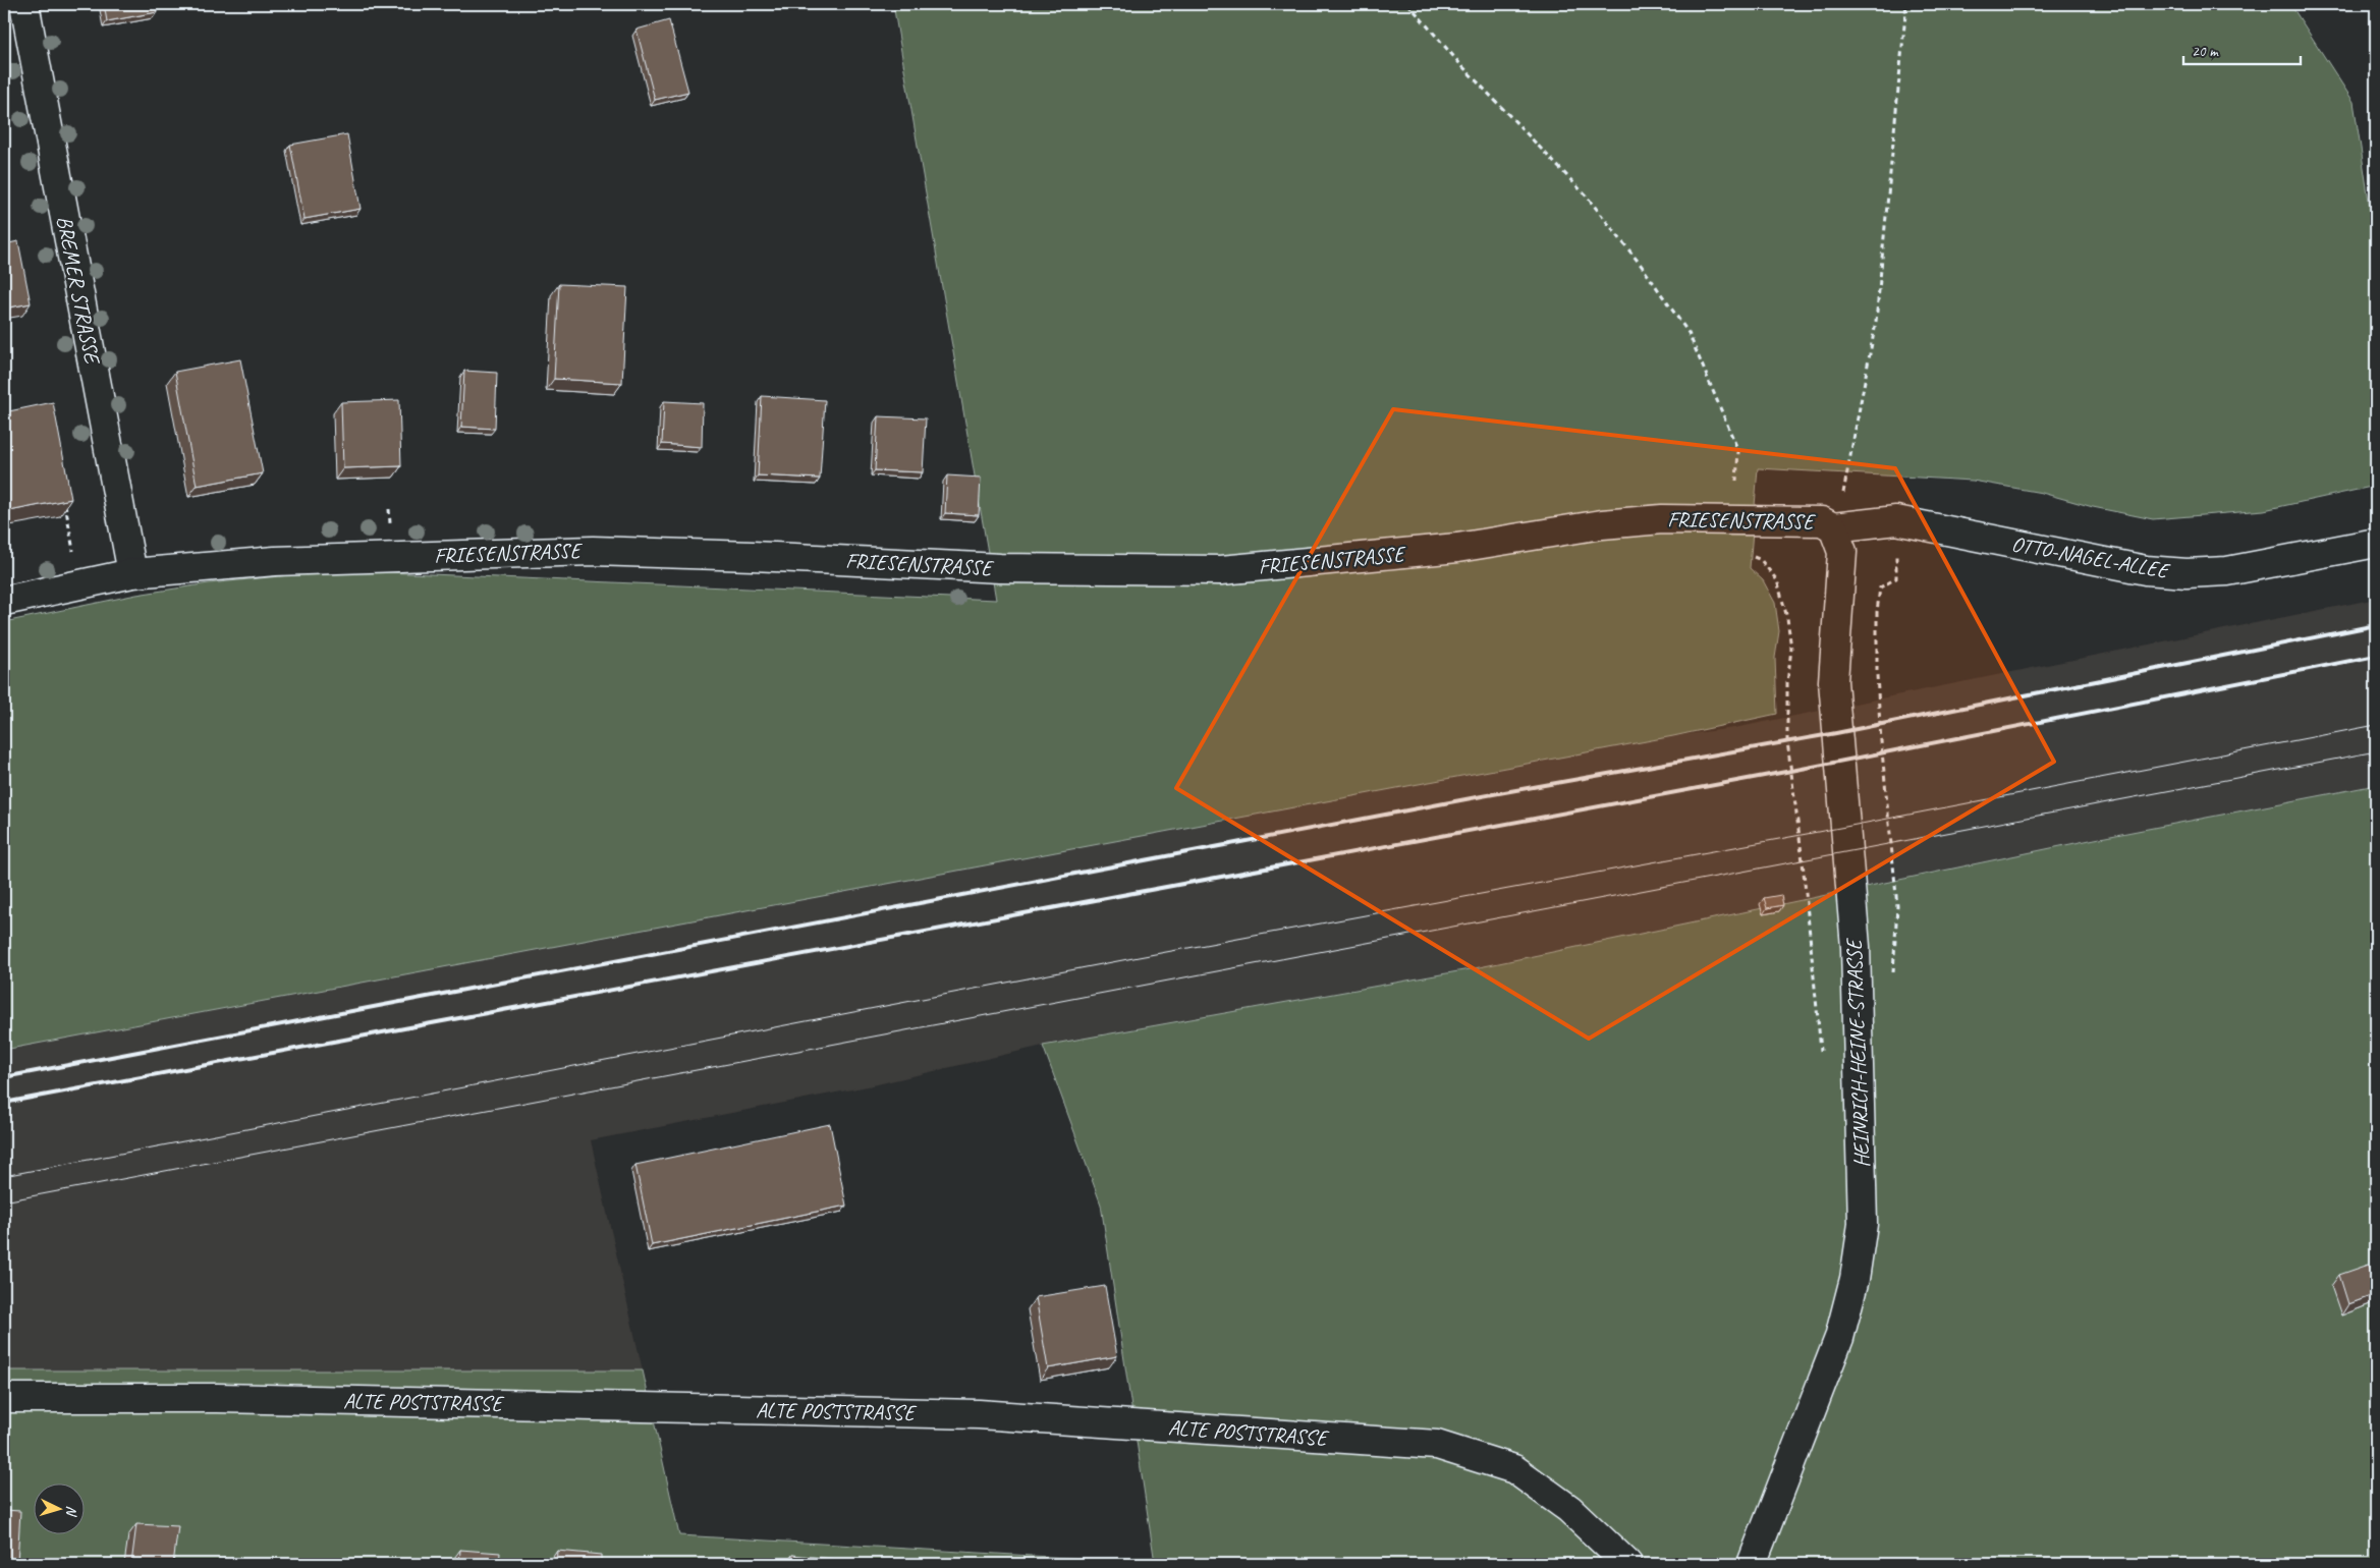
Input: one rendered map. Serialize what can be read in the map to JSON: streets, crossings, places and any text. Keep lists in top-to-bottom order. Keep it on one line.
{"streets":{"street":["BREMER STRASSE","FRIESENSTRASSE","OTTO-NAGEL-ALLEE","HEINRICH-HEINE-STRASSE","ALTE POSTSTRASSE"]},"crossings":[["BREMER STRASSE","FRIESENSTRASSE"],["FRIESENSTRASSE","OTTO-NAGEL-ALLEE"],["FRIESENSTRASSE","HEINRICH-HEINE-STRASSE"],["OTTO-NAGEL-ALLEE","HEINRICH-HEINE-STRASSE"]],"scale_bar":"20 m","north":"right"}
